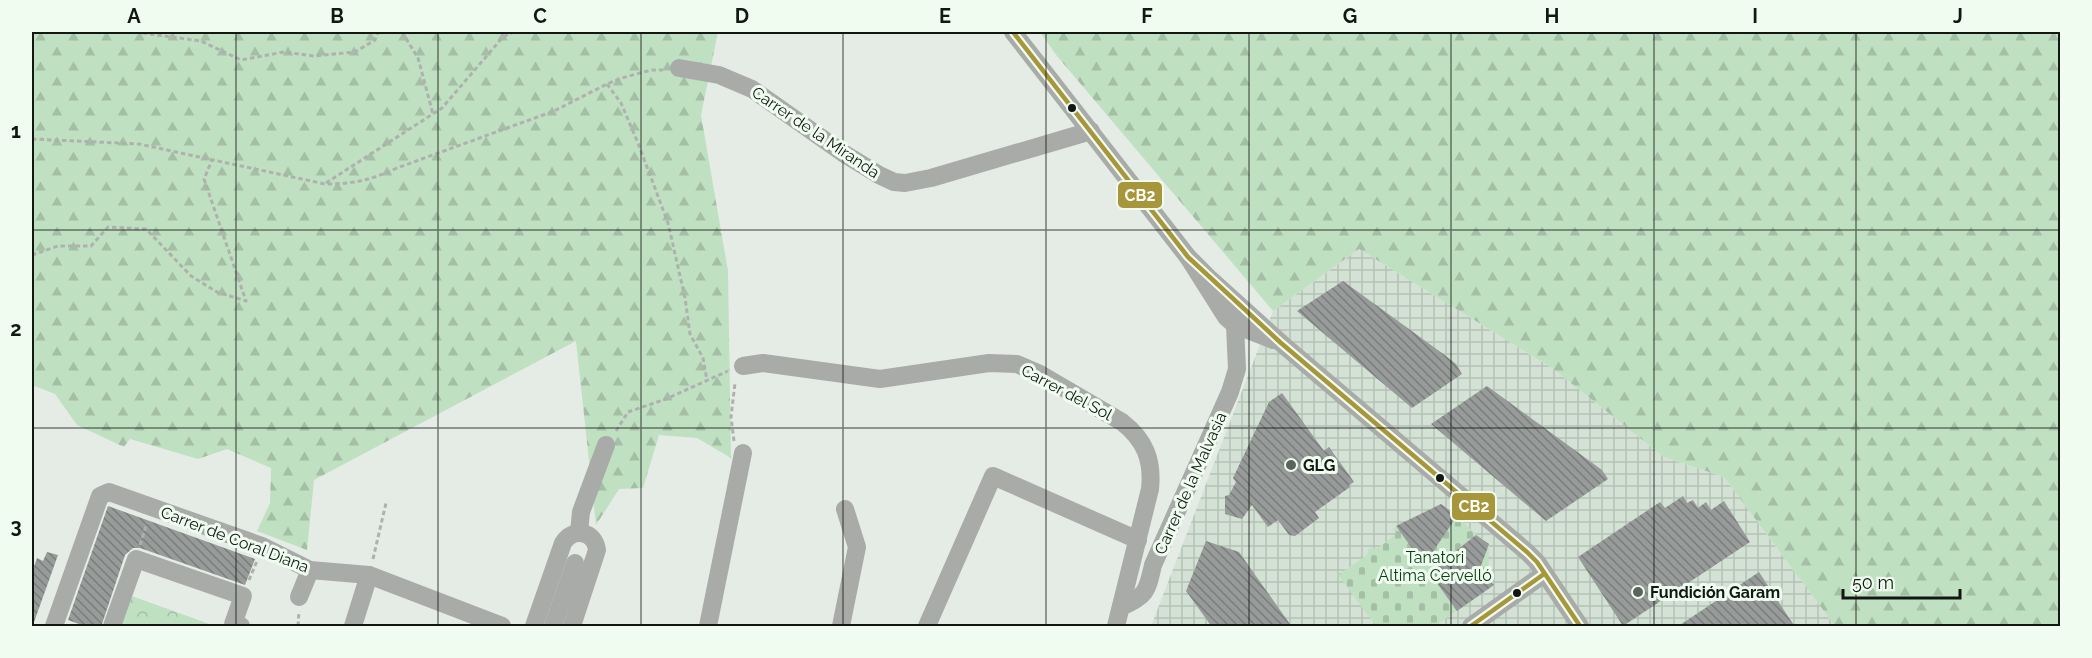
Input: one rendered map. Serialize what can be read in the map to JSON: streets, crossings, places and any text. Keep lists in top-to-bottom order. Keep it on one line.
{"streets":{"street":["Carrer de la Miranda","Carrer del Sol","Carrer de la Malvasia","Carrer de Coral Diana"]},"crossings":[["Carrer del Sol","Carrer de la Malvasia"]],"parks":["Tanatori Altima Cervelló"],"places":["GLG","Fundición Garam"],"lines":["transit line CB2"],"scale_bar":"50 m","grid":{"columns":["A","B","C","D","E","F","G","H","I","J"],"rows":["1","2","3"]}}
